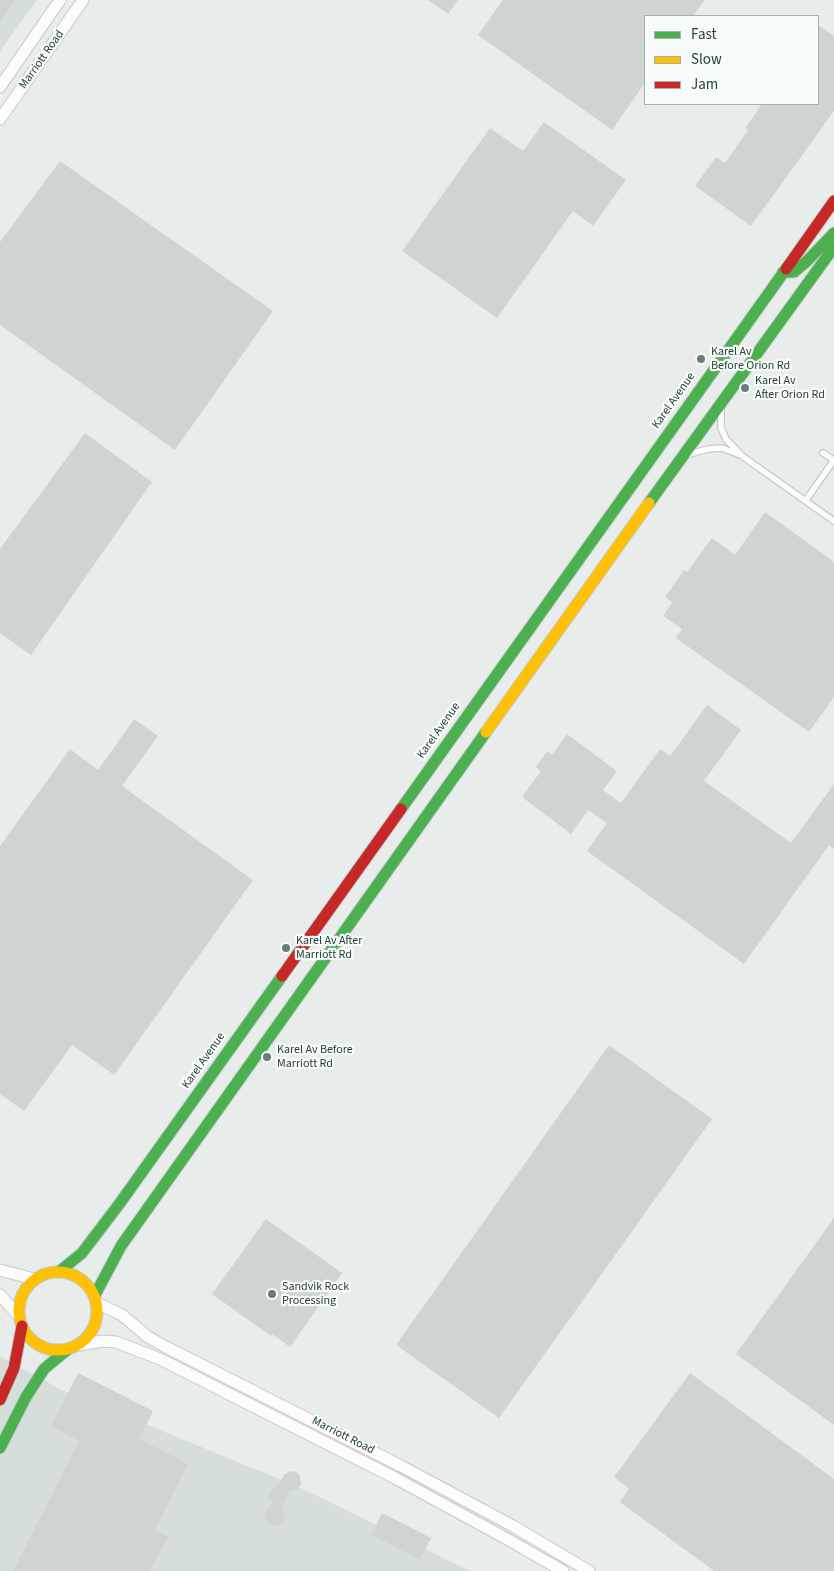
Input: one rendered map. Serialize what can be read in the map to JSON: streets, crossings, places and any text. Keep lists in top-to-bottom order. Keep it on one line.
{"streets":{"main road":["Karel Avenue"],"street":["Marriott Road"]},"crossings":[["Marriott Road","Karel Avenue"]],"places":["Karel Av Before Orion Rd","Karel Av After Orion Rd","Karel Av After Marriott Rd","Karel Av Before Marriott Rd","Sandvik Rock Processing"],"legend":["Fast","Slow","Jam"]}
